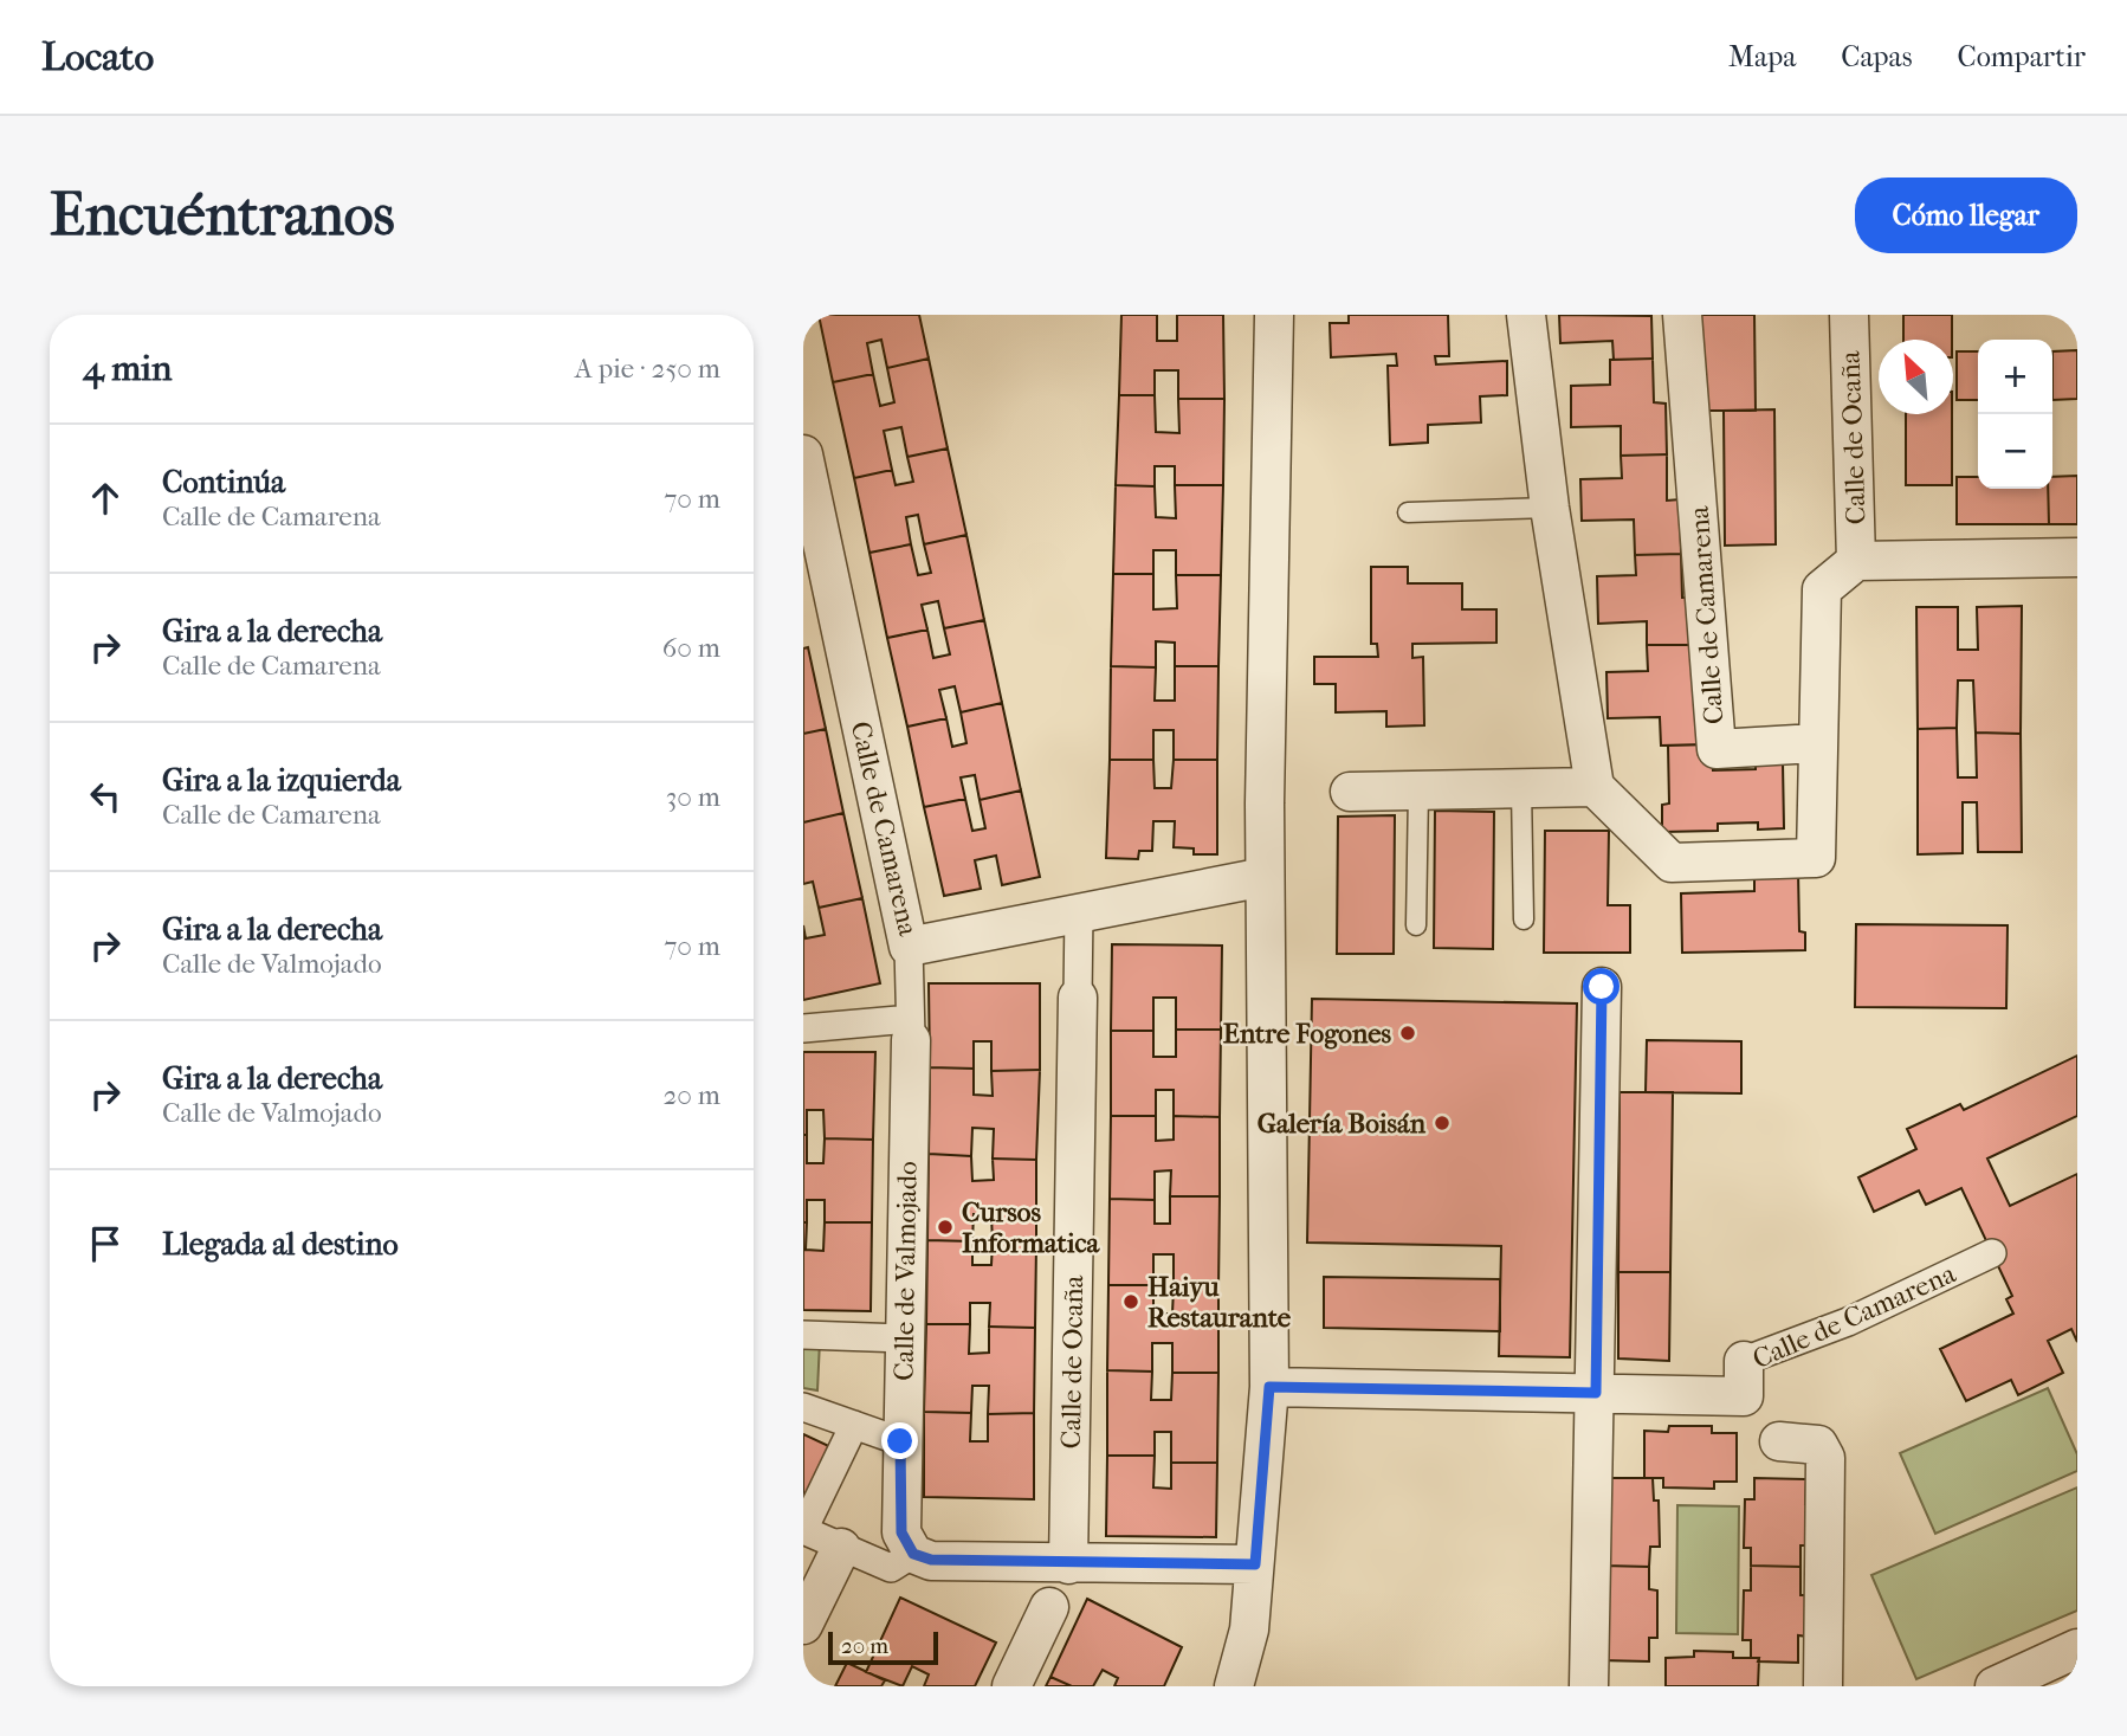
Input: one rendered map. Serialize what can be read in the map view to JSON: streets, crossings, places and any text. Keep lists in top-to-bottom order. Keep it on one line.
{"streets":{"street":["Calle de Ocaña","Calle de Camarena","Calle de Valmojado"]},"crossings":[["Calle de Ocaña","Calle de Camarena"]],"places":["Entre Fogones","Galería Boisán","Cursos Informatica","Haiyu Restaurante"],"scale_bar":"20 m","north":"top left","page":{"header":"Locato","nav":["Mapa","Capas","Compartir"],"buttons":"Cómo llegar","title":"Encuéntranos","heading":["4 min","A pie · 250 m"],"map_buttons":["+","−"],"list":[["Continúa","Calle de Camarena","70 m"],["Gira a la derecha","Calle de Camarena","60 m"],["Gira a la izquierda","Calle de Camarena","30 m"],["Gira a la derecha","Calle de Valmojado","70 m"],["Gira a la derecha","Calle de Valmojado","20 m"],"Llegada al destino"],"scale":"20 m"}}
